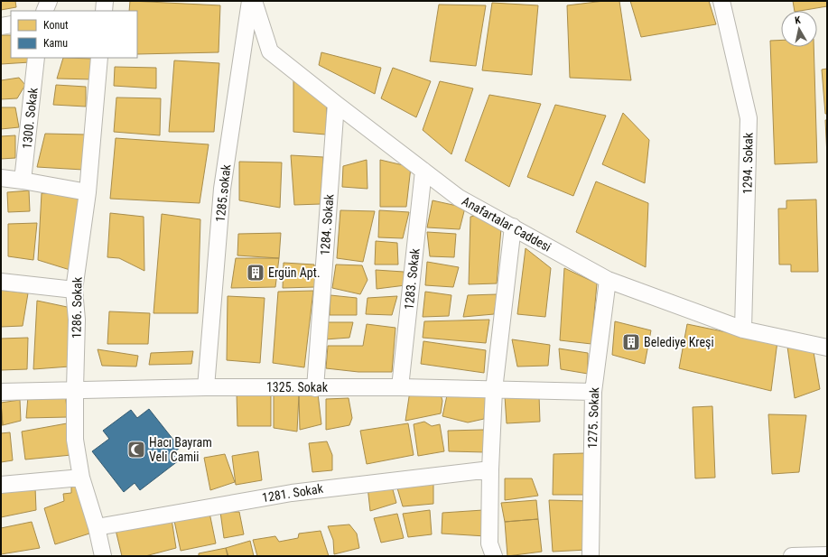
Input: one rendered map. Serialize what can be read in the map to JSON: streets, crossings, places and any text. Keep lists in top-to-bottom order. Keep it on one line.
{"streets":{"street":["1300. Sokak","1294. Sokak","1285.sokak","Anafartalar Caddesi","1284. Sokak","1283. Sokak","1286. Sokak","1325. Sokak","1275. Sokak","1281. Sokak"]},"crossings":[["1294. Sokak","Anafartalar Caddesi"],["1285.sokak","1325. Sokak"],["Anafartalar Caddesi","1284. Sokak"],["Anafartalar Caddesi","1283. Sokak"],["Anafartalar Caddesi","1275. Sokak"],["1284. Sokak","1325. Sokak"],["1283. Sokak","1325. Sokak"],["1286. Sokak","1325. Sokak"],["1286. Sokak","1281. Sokak"],["1325. Sokak","1275. Sokak"]],"places":{"building":["Ergün Apt.","Belediye Kreşi"],"mosque":["Hacı Bayram Veli Camii"]},"legend":["Konut","Kamu"],"north":"top"}
